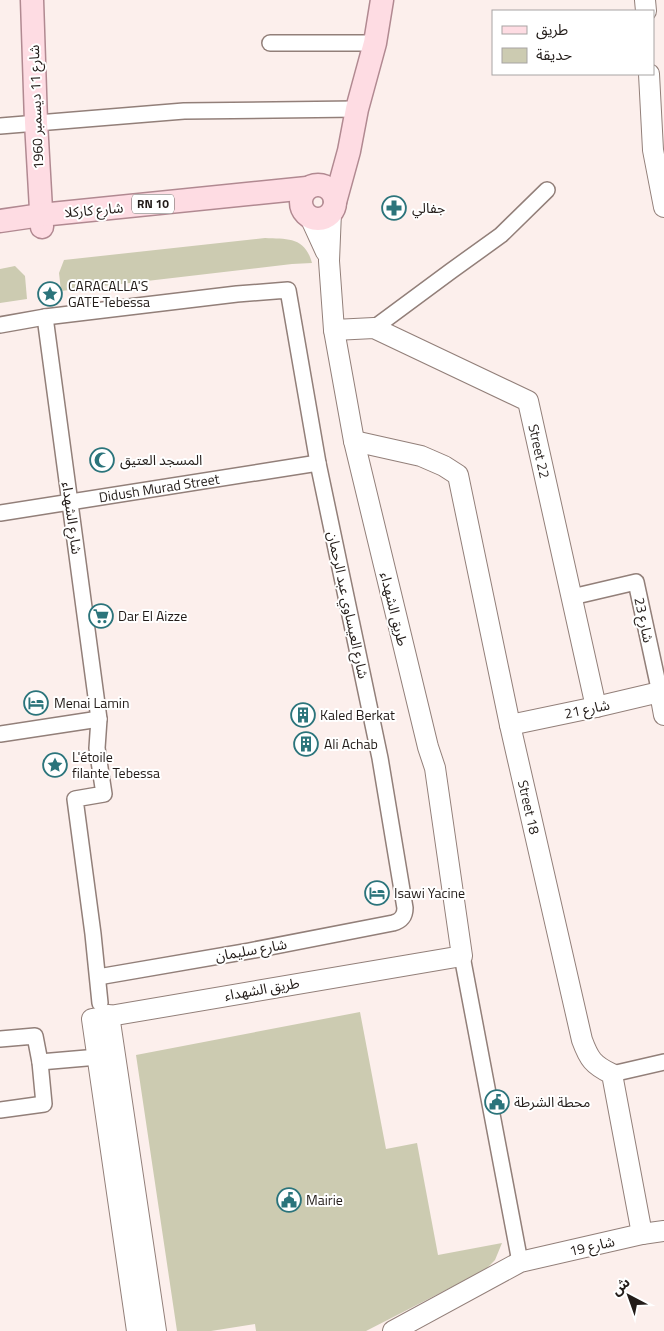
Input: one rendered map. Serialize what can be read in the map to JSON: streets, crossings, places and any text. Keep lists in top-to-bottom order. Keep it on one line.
{"streets":{"main road":["شارع 11 ديسمبر 1960","RN 10","شارع كاركلا"],"street":["Street 22","Didush Murad Street","شارع الشهداء","شارع العيساوي عبد الرحمان","طريق الشهداء","شارع 23","شارع 21","Street 18","شارع سليمان","شارع 19"]},"crossings":[["شارع 11 ديسمبر 1960","شارع كاركلا"],["شارع كاركلا","طريق الشهداء"],["Street 22","طريق الشهداء"],["Street 22","شارع 23"],["Street 22","شارع 21"],["Didush Murad Street","شارع الشهداء"],["Didush Murad Street","شارع العيساوي عبد الرحمان"],["شارع الشهداء","شارع العيساوي عبد الرحمان"],["شارع الشهداء","شارع سليمان"],["شارع العيساوي عبد الرحمان","شارع سليمان"],["طريق الشهداء","Street 18"],["طريق الشهداء","شارع 19"],["شارع 23","شارع 21"],["شارع 21","Street 18"]],"places":{"pharmacy":["جفالي"],"place":["CARACALLA'S GATE Tebessa","L'étoile filante Tebessa"],"mosque":["المسجد العتيق"],"supermarket":["Dar El Aizze"],"hotel":["Menai Lamin","Isawi Yacine"],"building":["Kaled Berkat","Ali Achab"],"public building":["محطة الشرطة","Mairie"]},"legend":["طريق","حديقة"],"north":"top left"}
